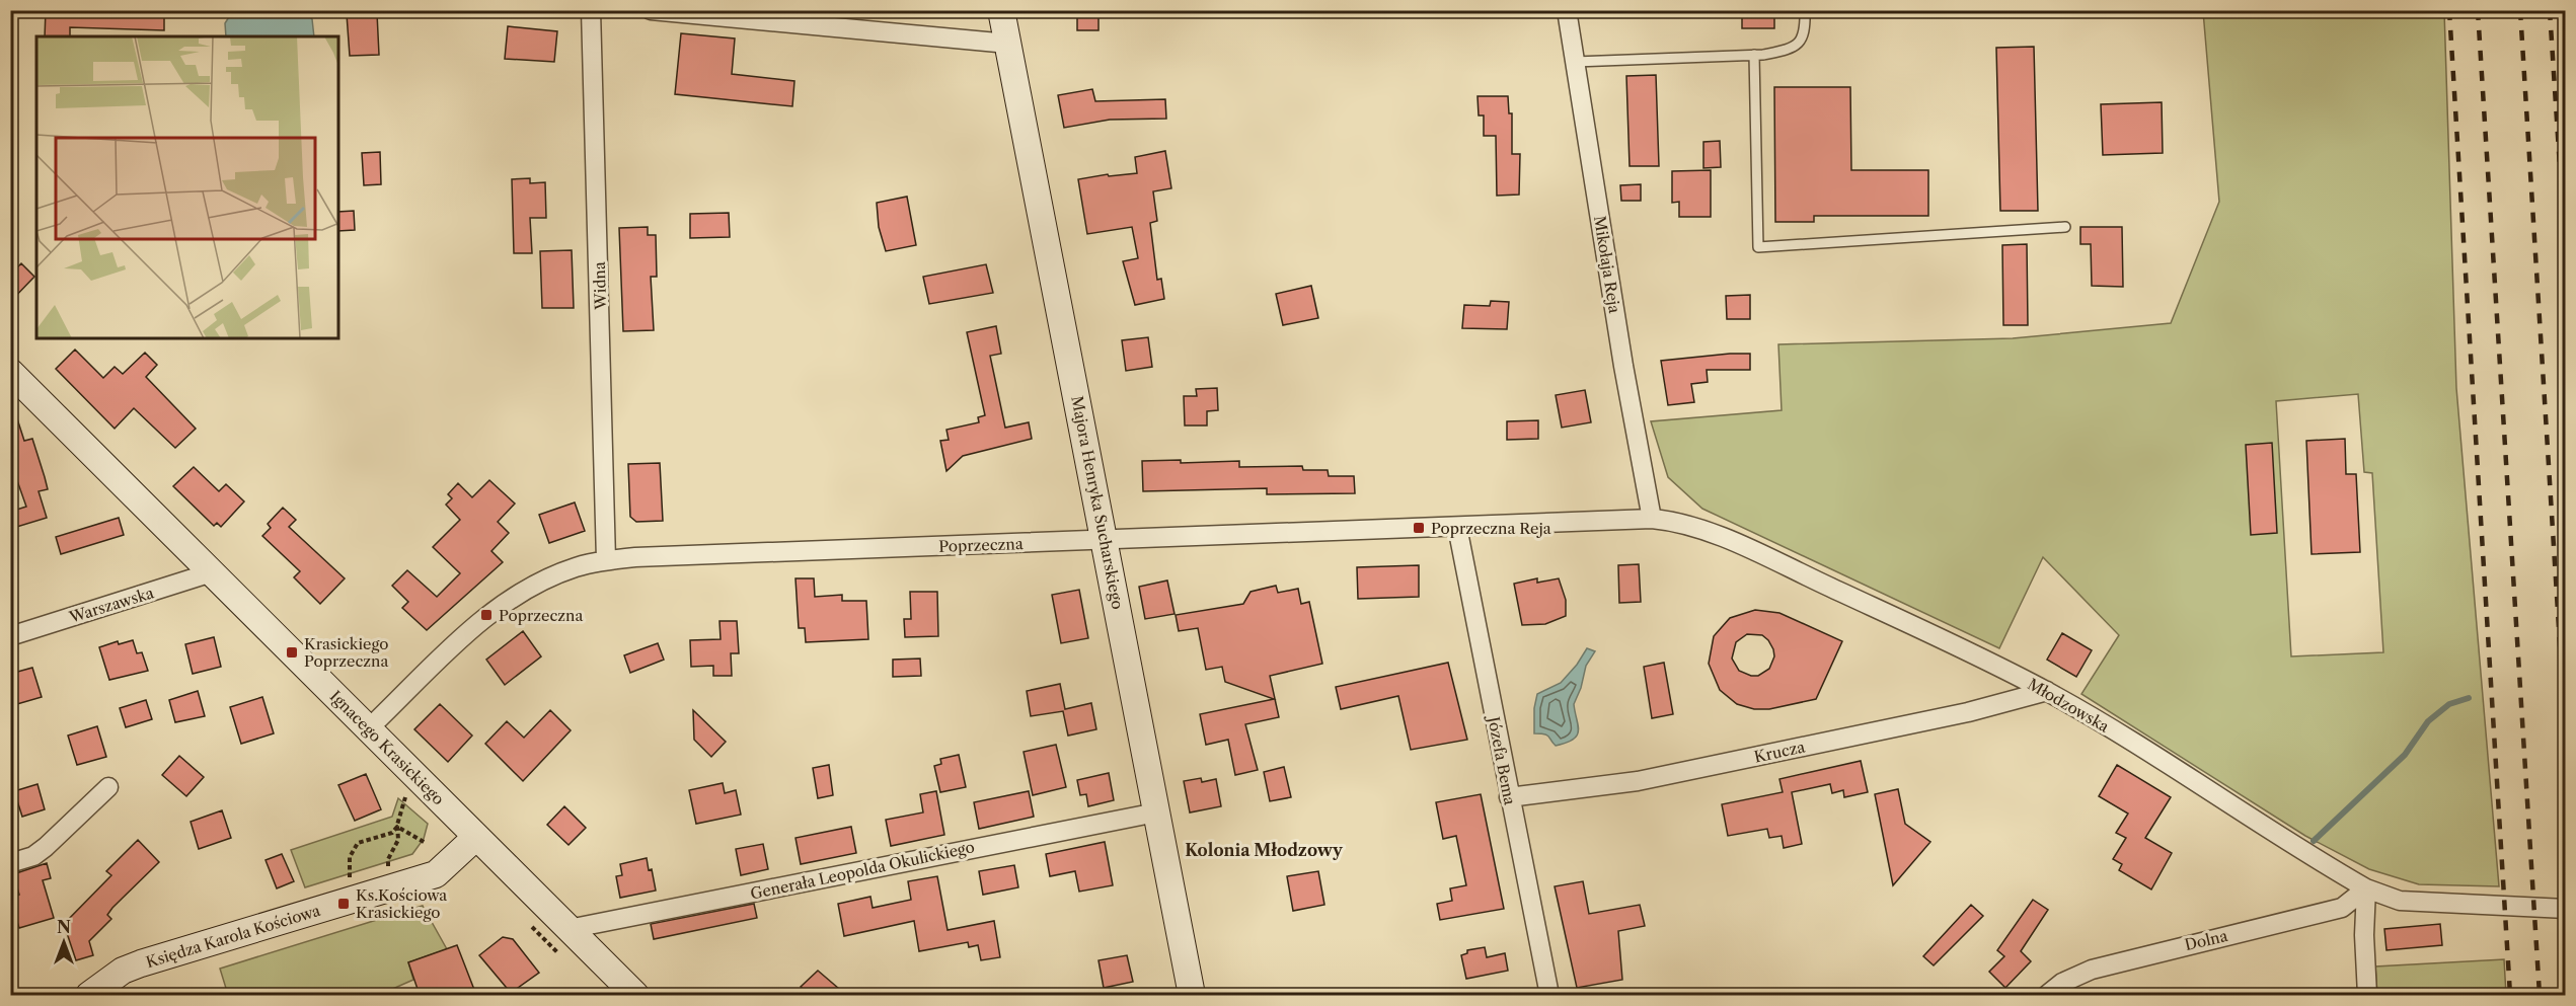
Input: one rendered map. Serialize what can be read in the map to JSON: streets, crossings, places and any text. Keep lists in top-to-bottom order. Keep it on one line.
{"streets":{"street":["Mikołaja Reja","Widna","Majora Henryka Sucharskiego","Poprzeczna","Warszawska","Młodzowska","Ignacego Krasickiego","Krucza","Józefa Bema","Generała Leopolda Okulickiego","Księdza Karola Kościowa","Dolna"]},"crossings":[["Mikołaja Reja","Poprzeczna"],["Mikołaja Reja","Młodzowska"],["Widna","Poprzeczna"],["Majora Henryka Sucharskiego","Poprzeczna"],["Majora Henryka Sucharskiego","Generała Leopolda Okulickiego"],["Poprzeczna","Młodzowska"],["Poprzeczna","Ignacego Krasickiego"],["Poprzeczna","Józefa Bema"],["Warszawska","Ignacego Krasickiego"],["Młodzowska","Krucza"],["Młodzowska","Dolna"],["Ignacego Krasickiego","Generała Leopolda Okulickiego"],["Ignacego Krasickiego","Księdza Karola Kościowa"],["Krucza","Józefa Bema"]],"districts":["Kolonia Młodzowy"],"places":{"transit":["Poprzeczna Reja","Poprzeczna","Krasickiego Poprzeczna","Ks.Kościowa Krasickiego"]},"north":"top"}
